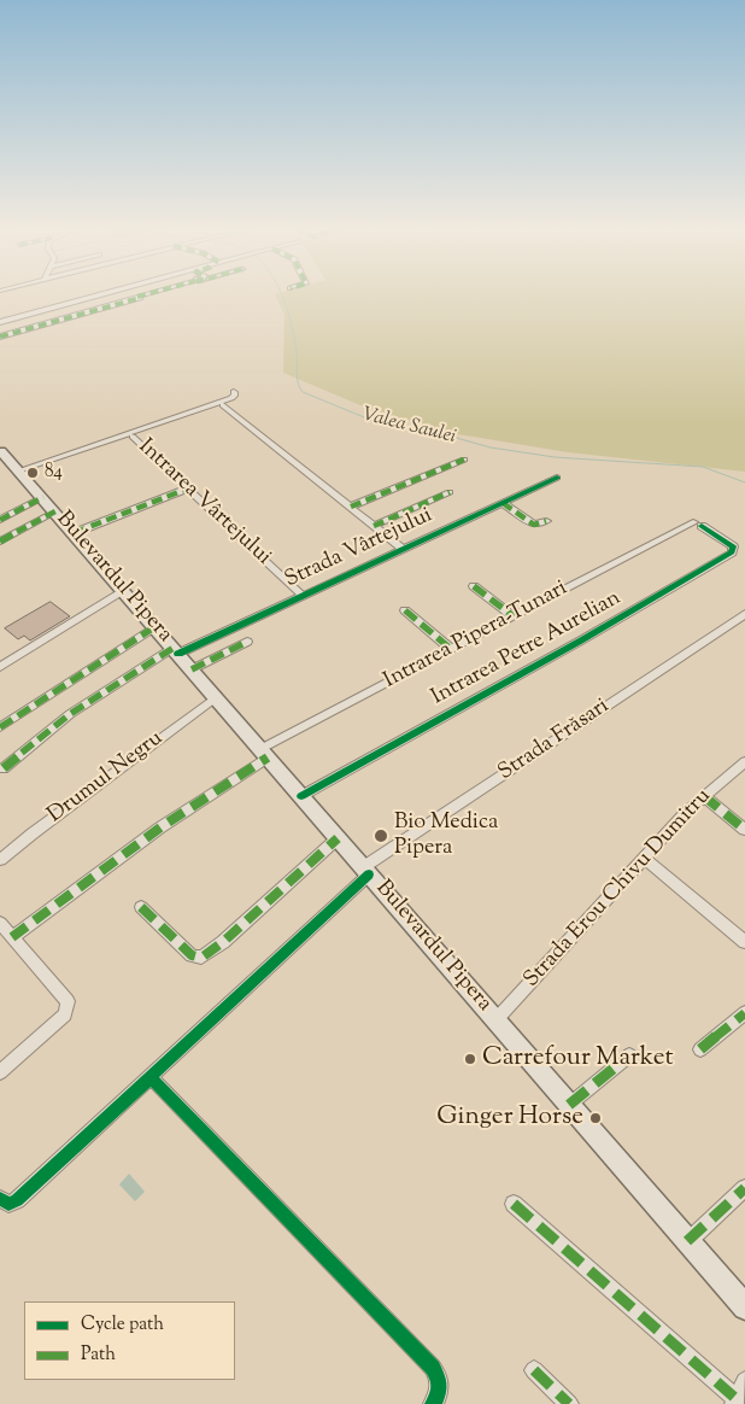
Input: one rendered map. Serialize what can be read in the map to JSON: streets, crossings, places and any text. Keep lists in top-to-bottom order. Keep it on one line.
{"streets":{"main road":["Bulevardul Pipera"],"street":["Intrarea Vârtejului","Strada Vârtejului","Intrarea Pipera-Tunari","Intrarea Petre Aurelian","Strada Frăsari","Drumul Negru","Strada Erou Chivu Dumitru"]},"crossings":[["Intrarea Vârtejului","Strada Vârtejului"],["Strada Vârtejului","Bulevardul Pipera"],["Bulevardul Pipera","Intrarea Pipera-Tunari"],["Bulevardul Pipera","Intrarea Petre Aurelian"],["Bulevardul Pipera","Strada Frăsari"],["Bulevardul Pipera","Drumul Negru"],["Bulevardul Pipera","Strada Erou Chivu Dumitru"],["Intrarea Pipera-Tunari","Intrarea Petre Aurelian"]],"water":["Valea Saulei"],"places":["84","Bio Medica Pipera","Carrefour Market","Ginger Horse"],"legend":["Cycle path","Path"]}
